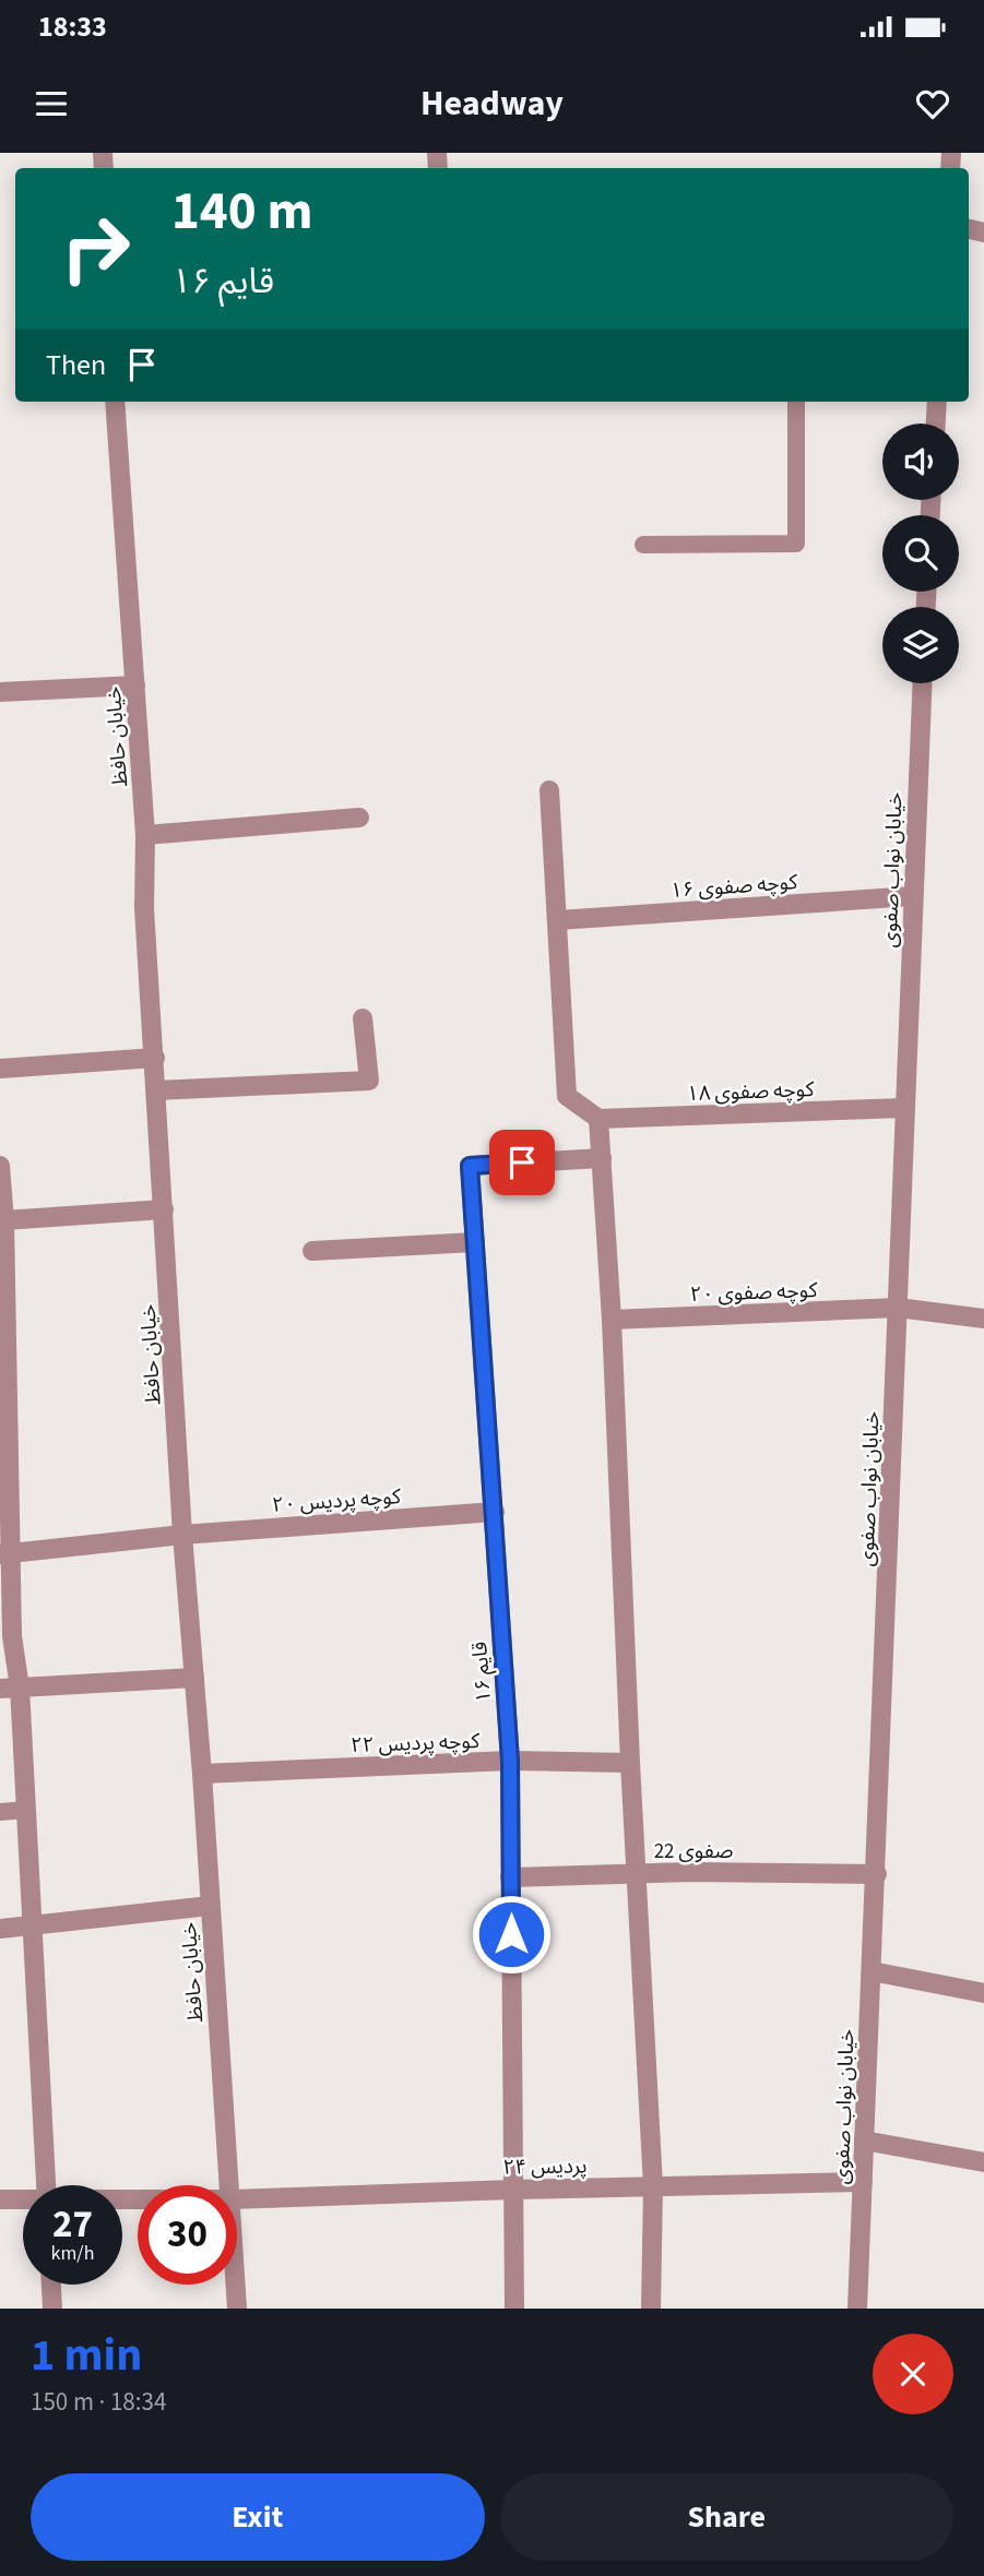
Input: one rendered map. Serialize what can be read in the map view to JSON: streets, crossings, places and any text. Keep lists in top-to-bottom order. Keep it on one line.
{"streets":{"street":["خیابان حافظ","خیابان نواب صفوی","کوچه صفوی ۱۶","کوچه صفوی ۱۸","کوچه صفوی ۲۰","کوچه پردیس ۲۰","قایم ۱۶","کوچه پردیس ۲۲","صفوی 22","پردیس ۲۴"]},"crossings":[["خیابان حافظ","کوچه پردیس ۲۰"],["خیابان حافظ","کوچه پردیس ۲۲"],["خیابان نواب صفوی","کوچه صفوی ۱۶"],["خیابان نواب صفوی","کوچه صفوی ۱۸"],["خیابان نواب صفوی","کوچه صفوی ۲۰"],["خیابان نواب صفوی","صفوی 22"],["خیابان نواب صفوی","پردیس ۲۴"],["کوچه پردیس ۲۰","قایم ۱۶"],["قایم ۱۶","کوچه پردیس ۲۲"],["قایم ۱۶","صفوی 22"],["قایم ۱۶","پردیس ۲۴"]],"page":{"status":"18:33","header":"Headway","turn":["140 m","قایم ۱۶"],"then":"Then","speed":"27 km/h","limit":"30","heading":["1 min","150 m · 18:34"],"buttons":["Exit","Share"]}}
